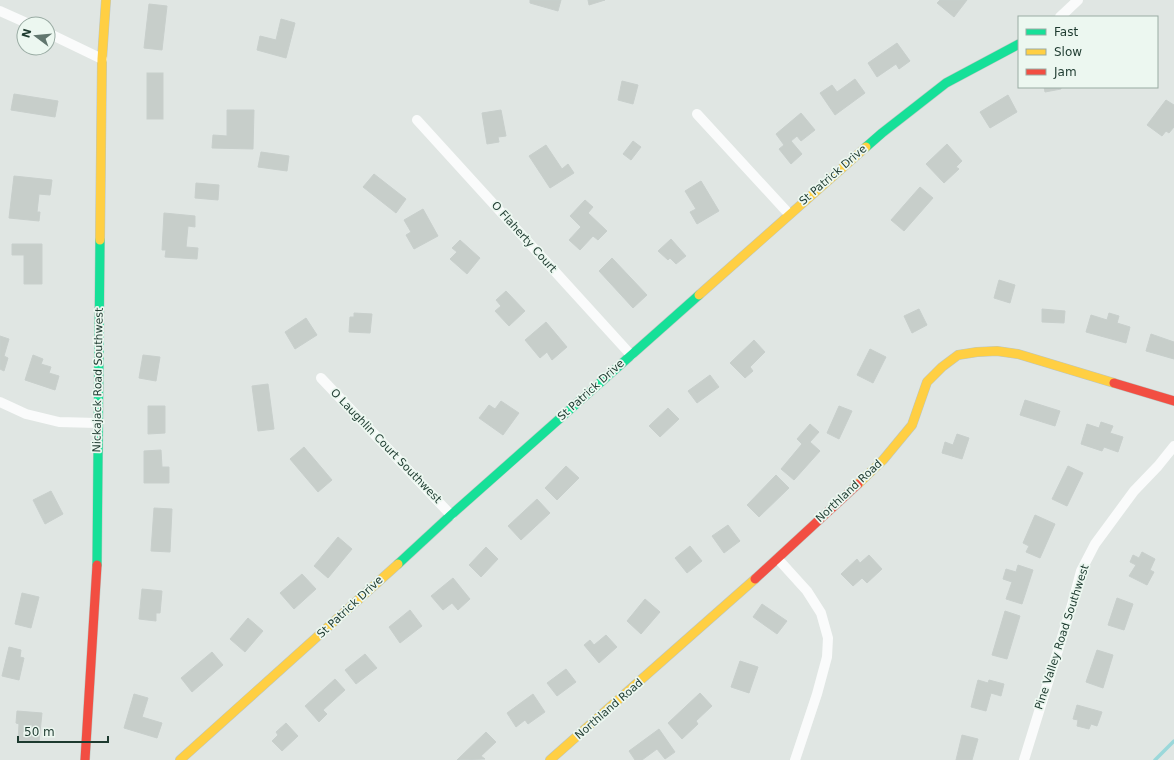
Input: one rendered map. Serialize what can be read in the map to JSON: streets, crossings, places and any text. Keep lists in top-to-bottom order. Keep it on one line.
{"streets":{"street":["St Patrick Drive","O Flaherty Court","Nickajack Road Southwest","O Laughlin Court Southwest","Northland Road","Pine Valley Road Southwest"]},"crossings":[["St Patrick Drive","O Flaherty Court"],["St Patrick Drive","O Laughlin Court Southwest"]],"legend":["Fast","Slow","Jam"],"scale_bar":"50 m","north":"left"}
